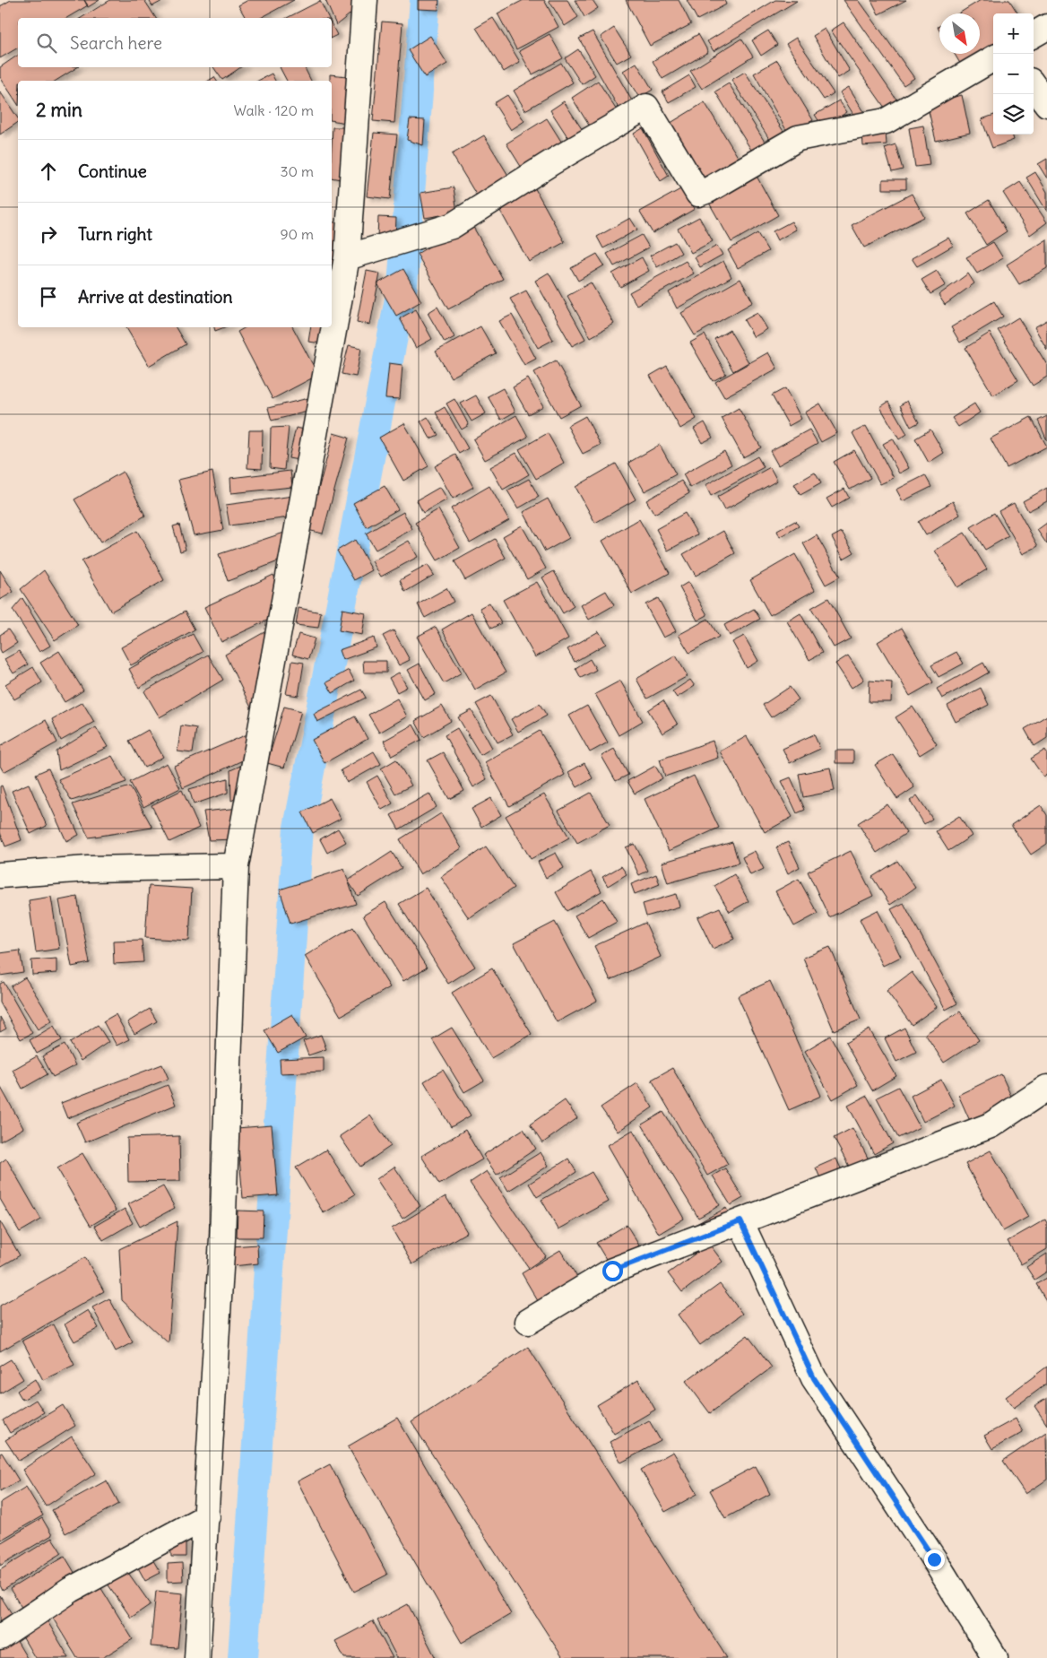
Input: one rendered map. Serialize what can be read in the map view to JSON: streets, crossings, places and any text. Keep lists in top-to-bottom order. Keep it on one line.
{"north":"bottom right","page":{"map_buttons":["+","−"],"search":"Search here","heading":["2 min","Walk · 120 m"],"list":[["Continue","30 m"],["Turn right","90 m"],"Arrive at destination"]}}
